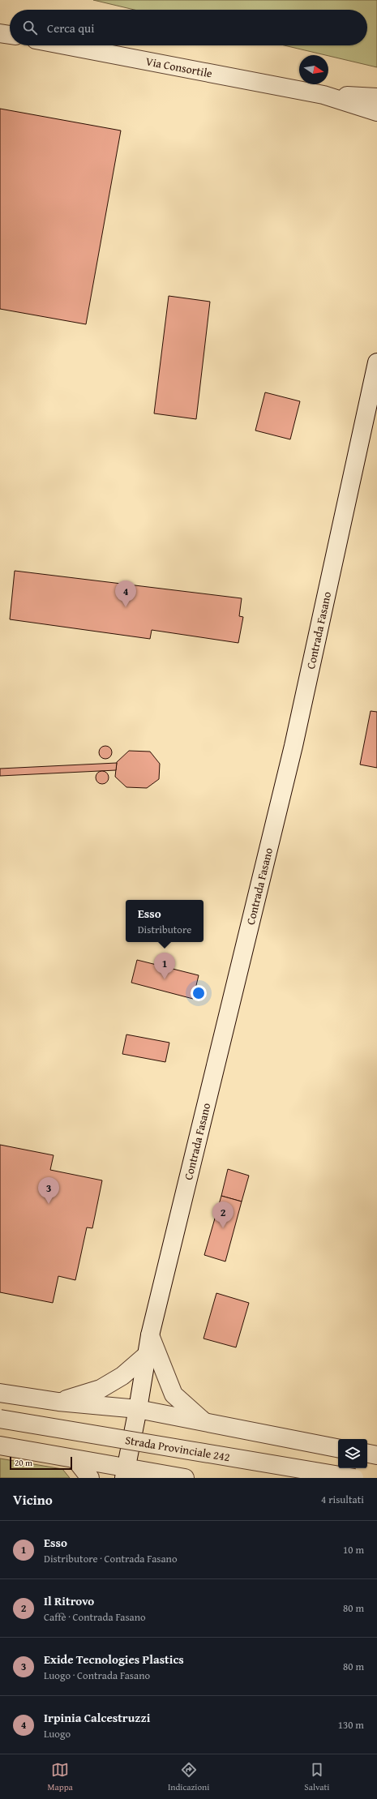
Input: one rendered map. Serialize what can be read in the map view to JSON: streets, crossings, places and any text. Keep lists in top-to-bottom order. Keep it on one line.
{"streets":{"street":["Via Consortile","Contrada Fasano","Strada Provinciale 242"]},"scale_bar":"20 m","north":"right","page":{"search":"Cerca qui","pins":["4","1","3","2"],"popup":["Esso","Distributore"],"scale":"20 m","heading":["Vicino","4 risultati"],"list":[{"mark":"1","name":"Esso","note":"Distributore · Contrada Fasano","value":"10 m"},{"mark":"2","name":"Il Ritrovo","note":"Caffè · Contrada Fasano","value":"80 m"},{"mark":"3","name":"Exide Tecnologies Plastics","note":"Luogo · Contrada Fasano","value":"80 m"},{"mark":"4","name":"Irpinia Calcestruzzi","note":"Luogo","value":"130 m"}],"nav":["Mappa","Indicazioni","Salvati"]}}
